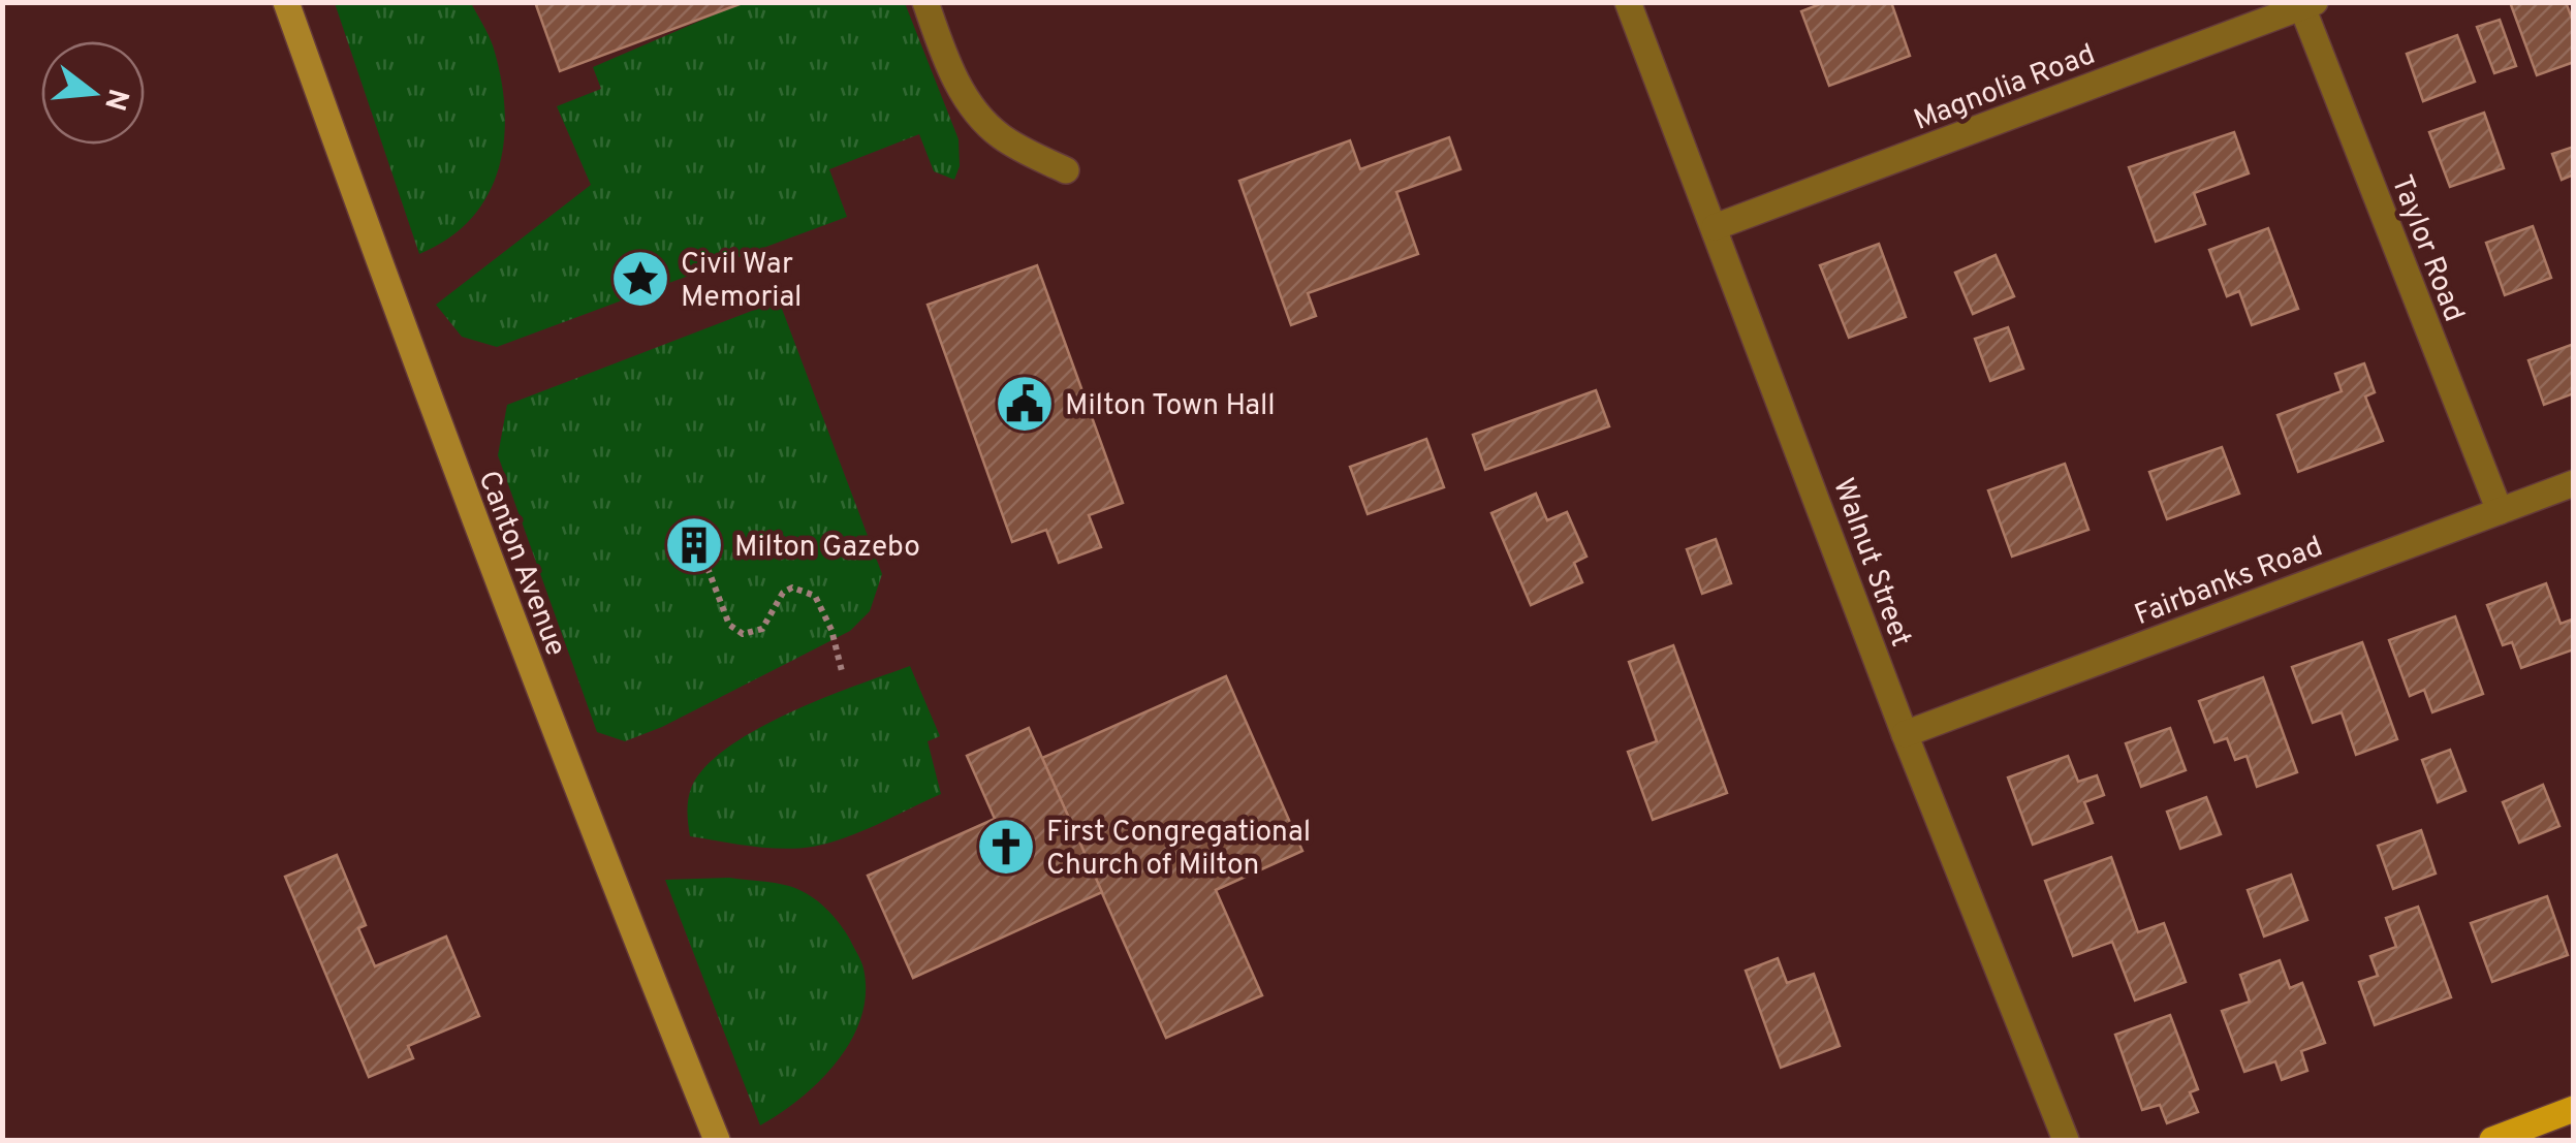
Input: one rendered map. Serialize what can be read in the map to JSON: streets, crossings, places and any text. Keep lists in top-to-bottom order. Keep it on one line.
{"streets":{"main road":["Canton Avenue"],"street":["Magnolia Road","Taylor Road","Walnut Street","Fairbanks Road"]},"crossings":[["Magnolia Road","Taylor Road"],["Magnolia Road","Walnut Street"],["Taylor Road","Fairbanks Road"],["Walnut Street","Fairbanks Road"]],"places":{"place":["Civil War Memorial"],"public building":["Milton Town Hall"],"building":["Milton Gazebo"],"church":["First Congregational Church of Milton"]},"north":"right"}
